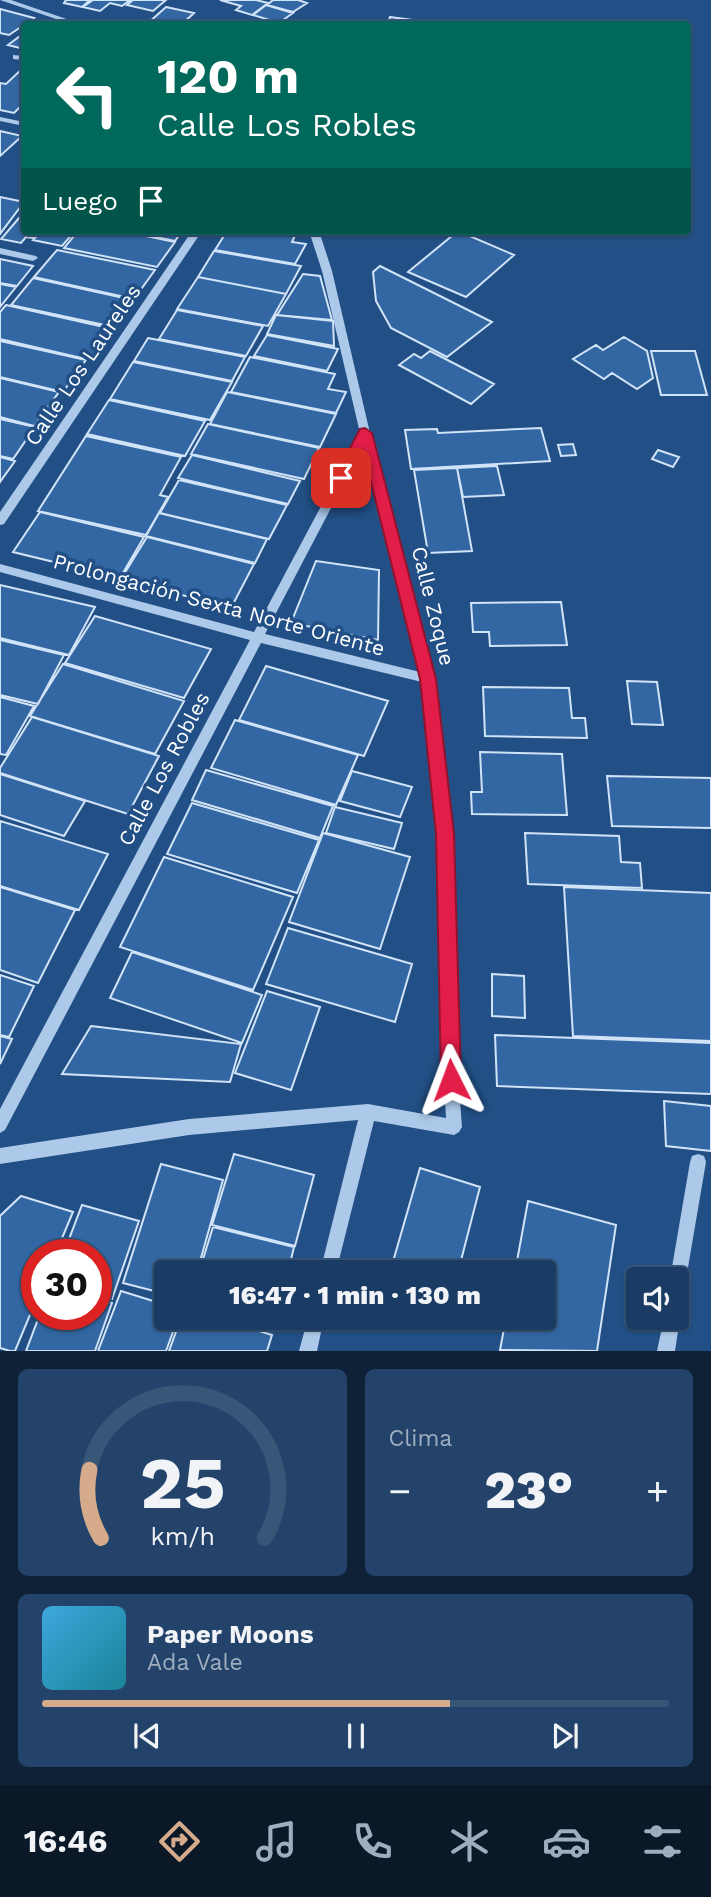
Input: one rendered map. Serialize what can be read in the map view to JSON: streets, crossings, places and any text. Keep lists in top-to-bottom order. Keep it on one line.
{"streets":{"street":["Calle Los Laureles","Prolongación Sexta Norte Oriente","Calle Zoque","Calle Los Robles"]},"crossings":[["Prolongación Sexta Norte Oriente","Calle Zoque"],["Prolongación Sexta Norte Oriente","Calle Los Robles"],["Calle Zoque","Calle Los Robles"]],"page":{"turn":["120 m","Calle Los Robles"],"then":"Luego","limit":"30","trip":"16:47 · 1 min · 130 m","tile":"Clima","heat":["−","23°","+"],"song":["Paper Moons","Ada Vale"],"tabs":"16:46","gauge":["25","km/h"]}}
